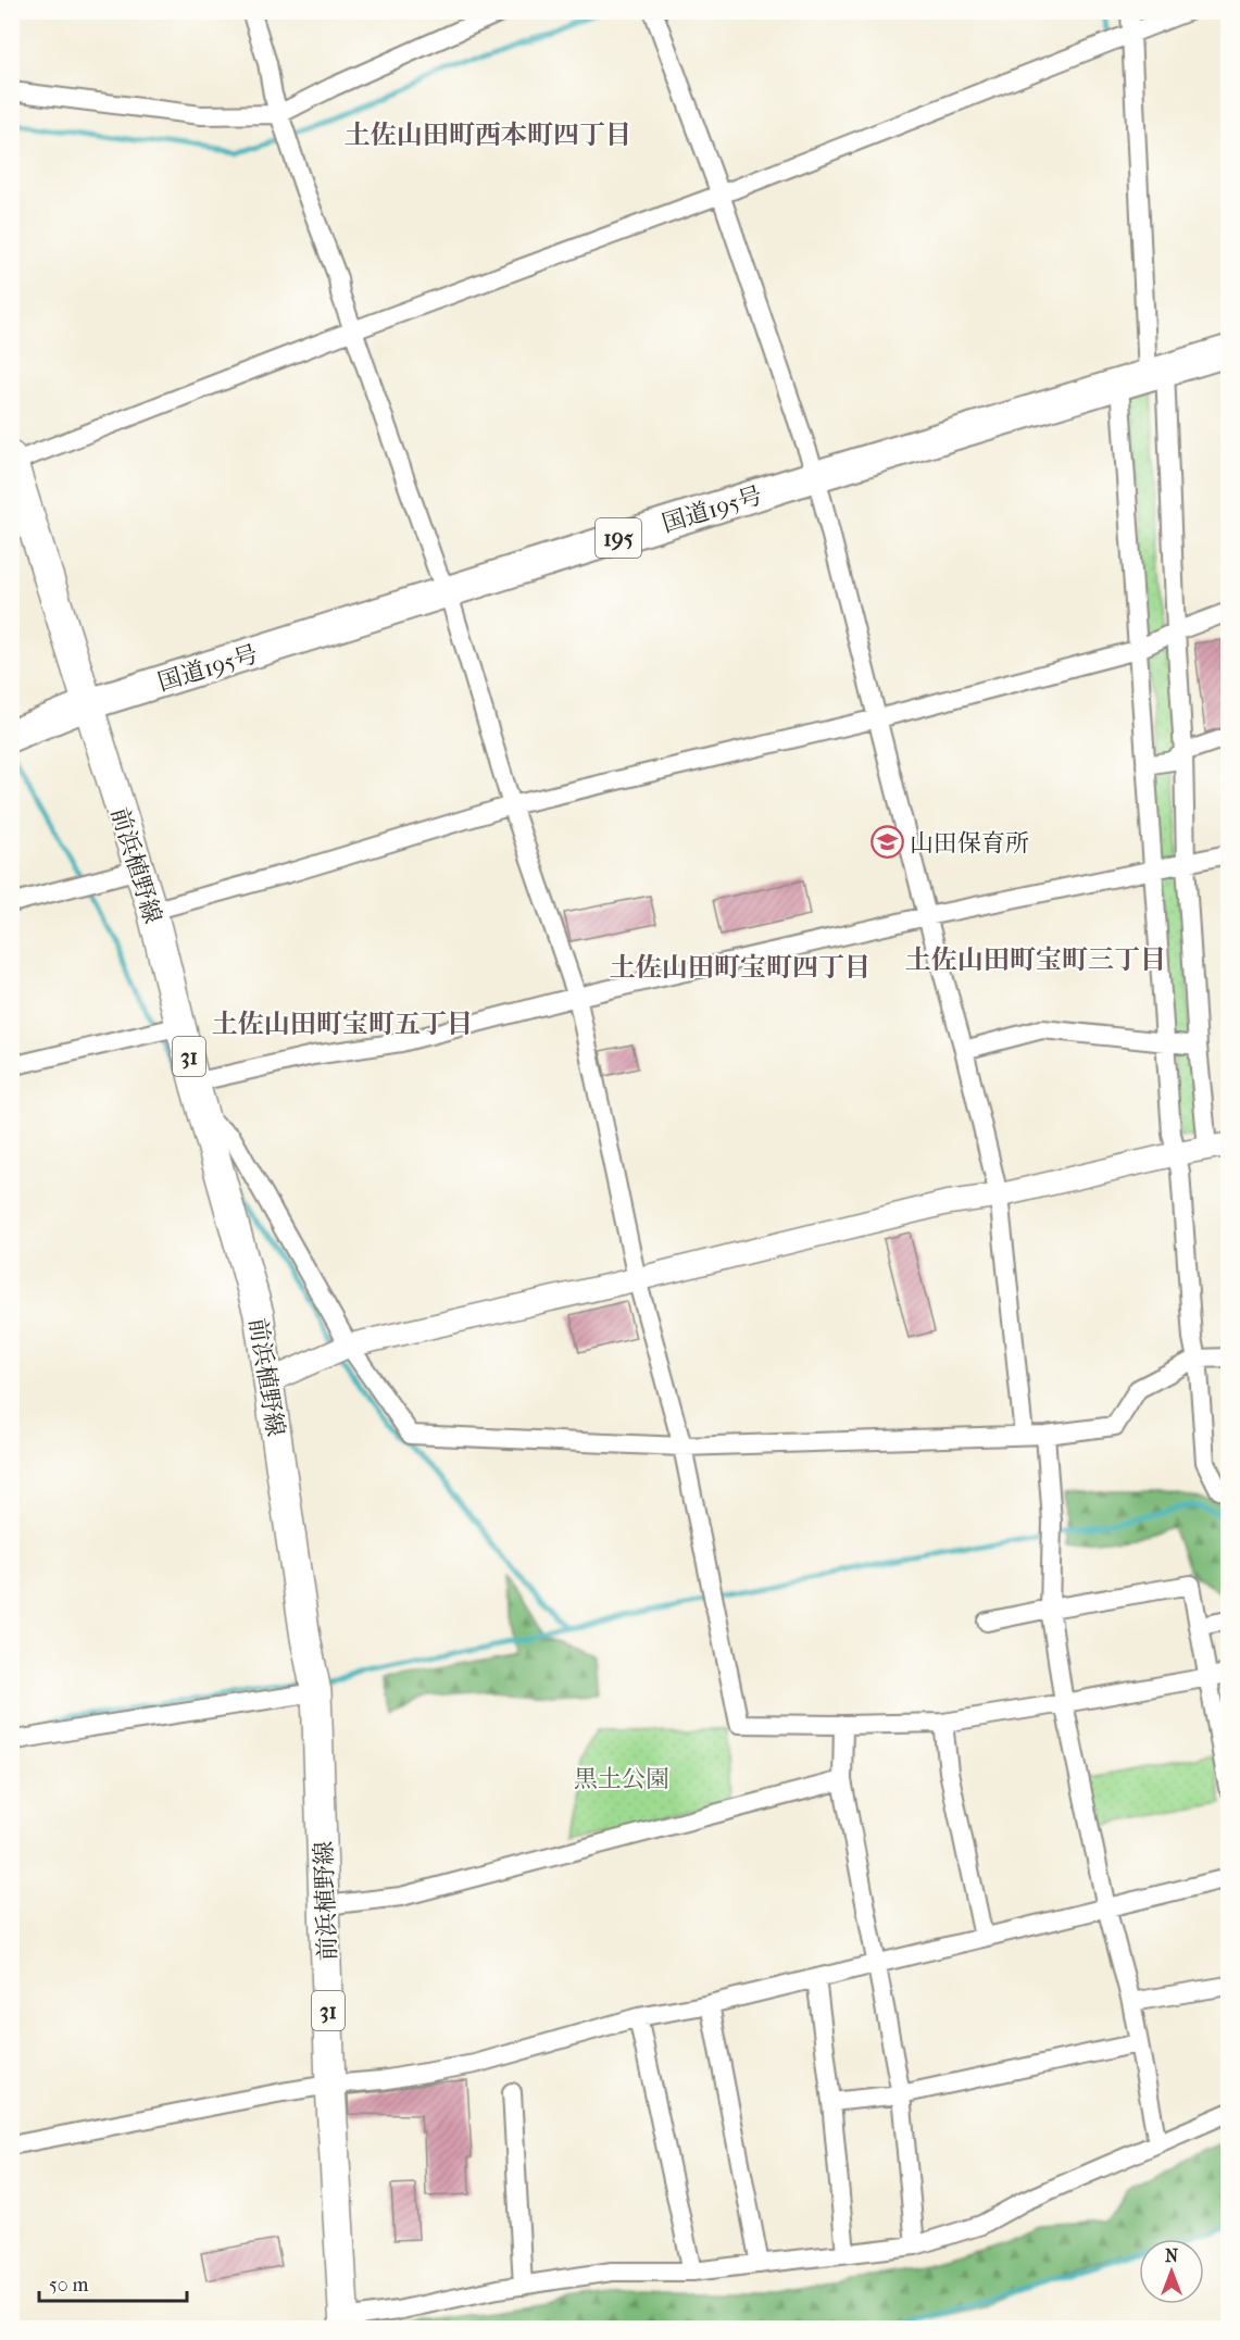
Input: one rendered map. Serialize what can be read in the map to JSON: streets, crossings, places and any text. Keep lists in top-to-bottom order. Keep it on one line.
{"streets":{"highway":["国道195号","195"],"main road":["前浜植野線","31"]},"crossings":[["国道195号","前浜植野線"]],"districts":["土佐山田町西本町四丁目","土佐山田町宝町三丁目","土佐山田町宝町四丁目","土佐山田町宝町五丁目"],"parks":["黒土公園"],"places":{"school or university":["山田保育所"]},"scale_bar":"50 m","north":"top"}
